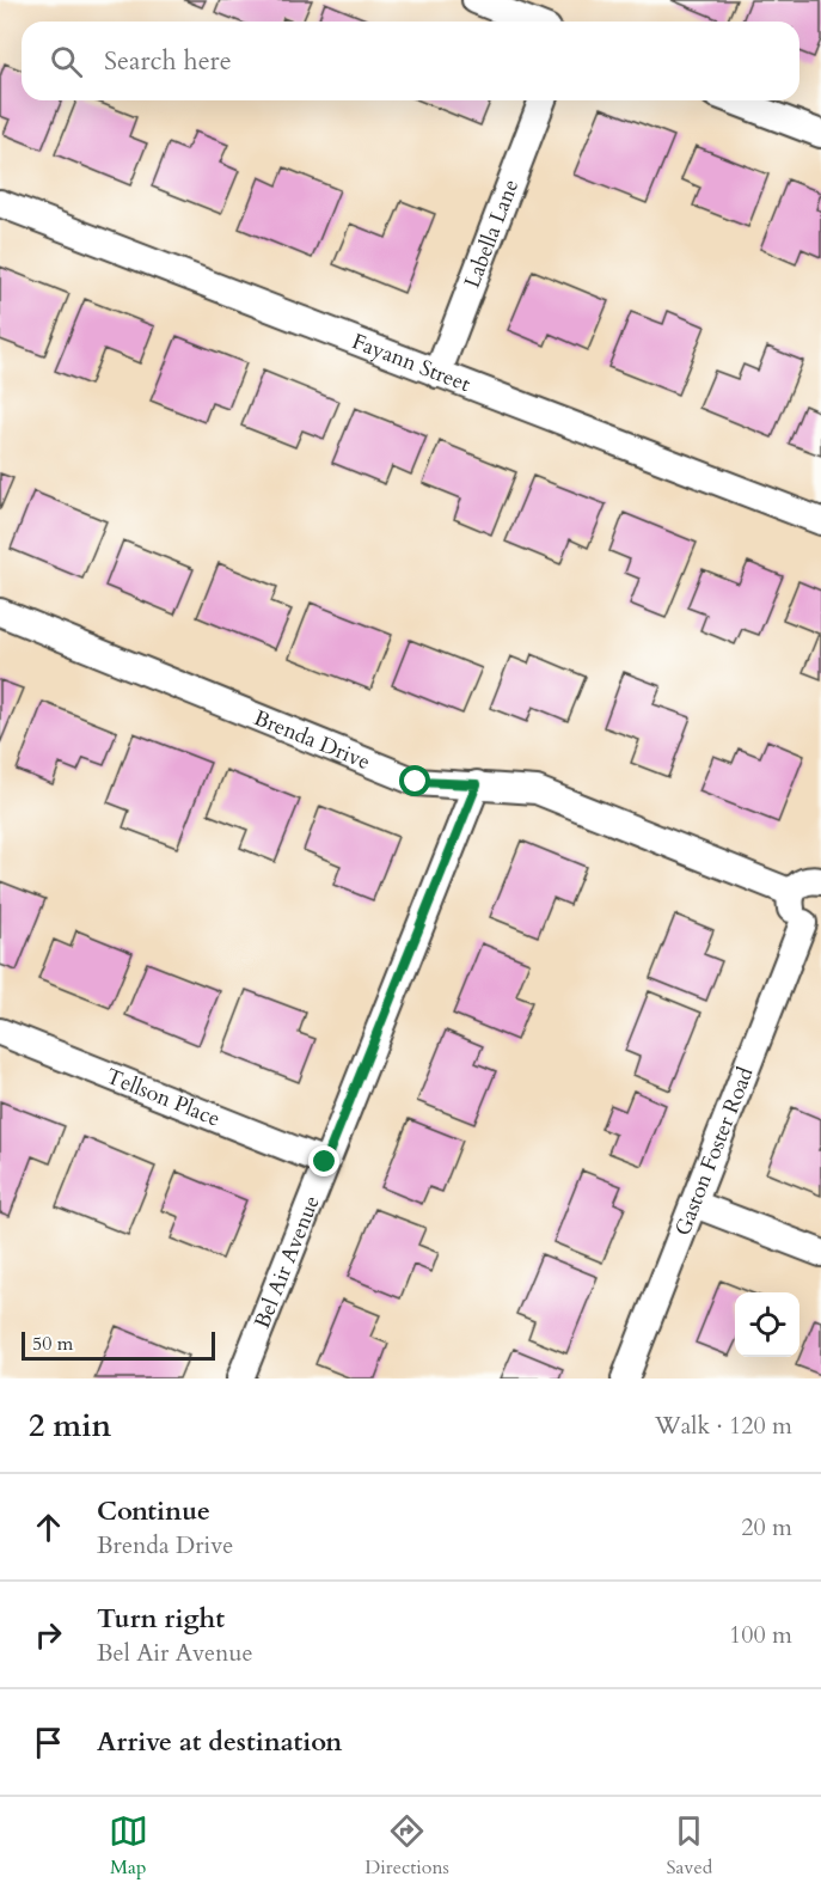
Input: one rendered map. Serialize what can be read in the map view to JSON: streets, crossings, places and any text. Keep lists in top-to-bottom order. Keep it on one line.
{"streets":{"street":["Labella Lane","Fayann Street","Brenda Drive","Tellson Place","Gaston Foster Road","Bel Air Avenue"]},"crossings":[["Labella Lane","Fayann Street"],["Brenda Drive","Bel Air Avenue"],["Tellson Place","Bel Air Avenue"]],"scale_bar":"50 m","page":{"search":"Search here","scale":"50 m","heading":["2 min","Walk · 120 m"],"list":[["Continue","Brenda Drive","20 m"],["Turn right","Bel Air Avenue","100 m"],"Arrive at destination"],"nav":["Map","Directions","Saved"]}}
